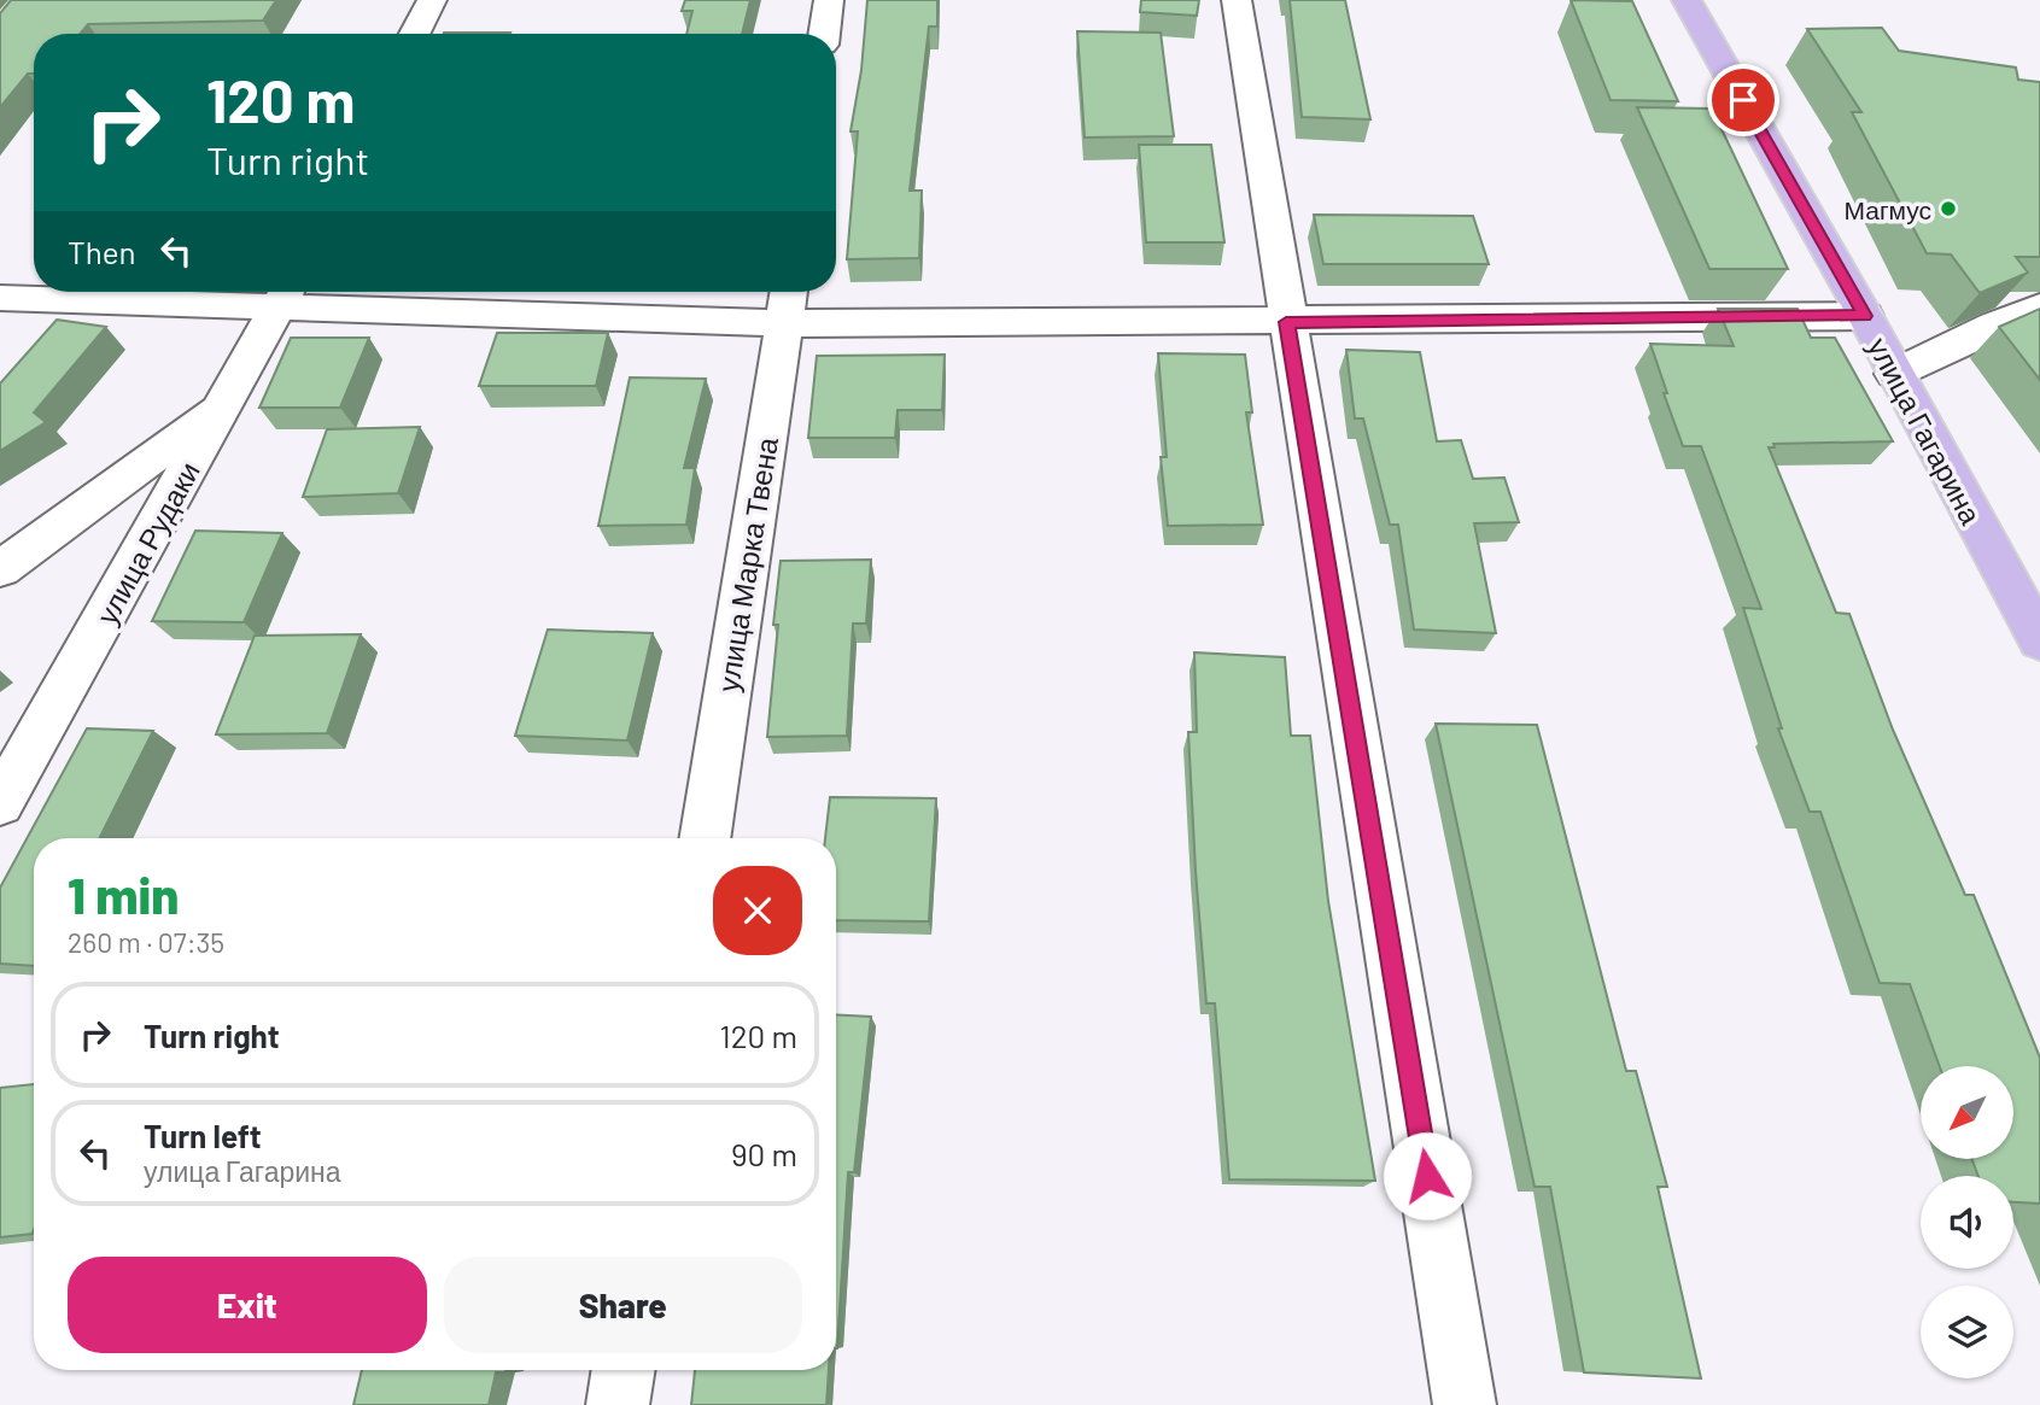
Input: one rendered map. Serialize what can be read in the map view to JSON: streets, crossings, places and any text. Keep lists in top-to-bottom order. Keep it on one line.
{"streets":{"main road":["улица Гагарина"],"street":["улица Рудаки","улица Марка Твена"]},"places":["Магмус"],"north":"bottom left","page":{"turn":["120 m","Turn right"],"then":"Then","heading":["1 min","260 m · 07:35"],"list":[{"name":"Turn right","value":"120 m"},{"name":"Turn left","note":"улица Гагарина","value":"90 m"}],"buttons":["Exit","Share"]}}
